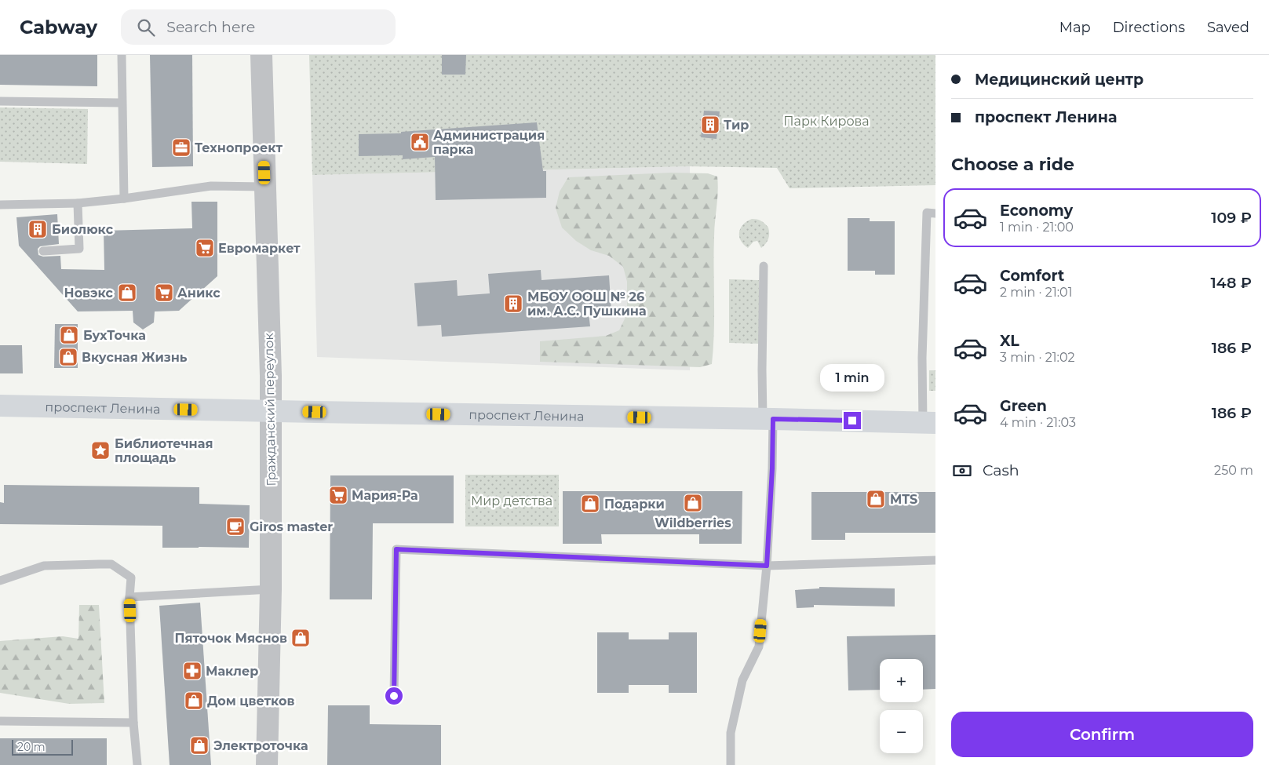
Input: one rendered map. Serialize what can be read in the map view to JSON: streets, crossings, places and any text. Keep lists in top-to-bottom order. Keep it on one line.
{"streets":{"main road":["проспект Ленина"],"street":["Гражданский переулок"]},"crossings":[["проспект Ленина","Гражданский переулок"]],"parks":["Парк Кирова","Мир детства"],"places":{"building":["Тир","Биолюкс","МБОУ ООШ № 26 им. А.С. Пушкина"],"public building":["Администрация парка"],"office":["Технопроект"],"supermarket":["Евромаркет","Аникс","Мария-Ра"],"shop":["Новэкс","БухТочка","Вкусная Жизнь","MTS","Wildberries","Подарки","Пяточок Мяснов","Дом цветков","Электроточка"],"place":["Библиотечная площадь"],"cafe":["Giros master"],"pharmacy":["Маклер"]},"scale_bar":"20 m","page":{"header":"Cabway","search":"Search here","nav":["Map","Directions","Saved"],"banner":["Медицинский центр","проспект Ленина"],"heading":"Choose a ride","list":[{"name":"Economy","note":"1 min · 21:00","value":"109 ₽"},{"name":"Comfort","note":"2 min · 21:01","value":"148 ₽"},{"name":"XL","note":"3 min · 21:02","value":"186 ₽"},{"name":"Green","note":"4 min · 21:03","value":"186 ₽"}],"bubble":"1 min","pay":["Cash","250 m"],"map_buttons":["+","−"],"buttons":"Confirm","scale":"20 m"}}
